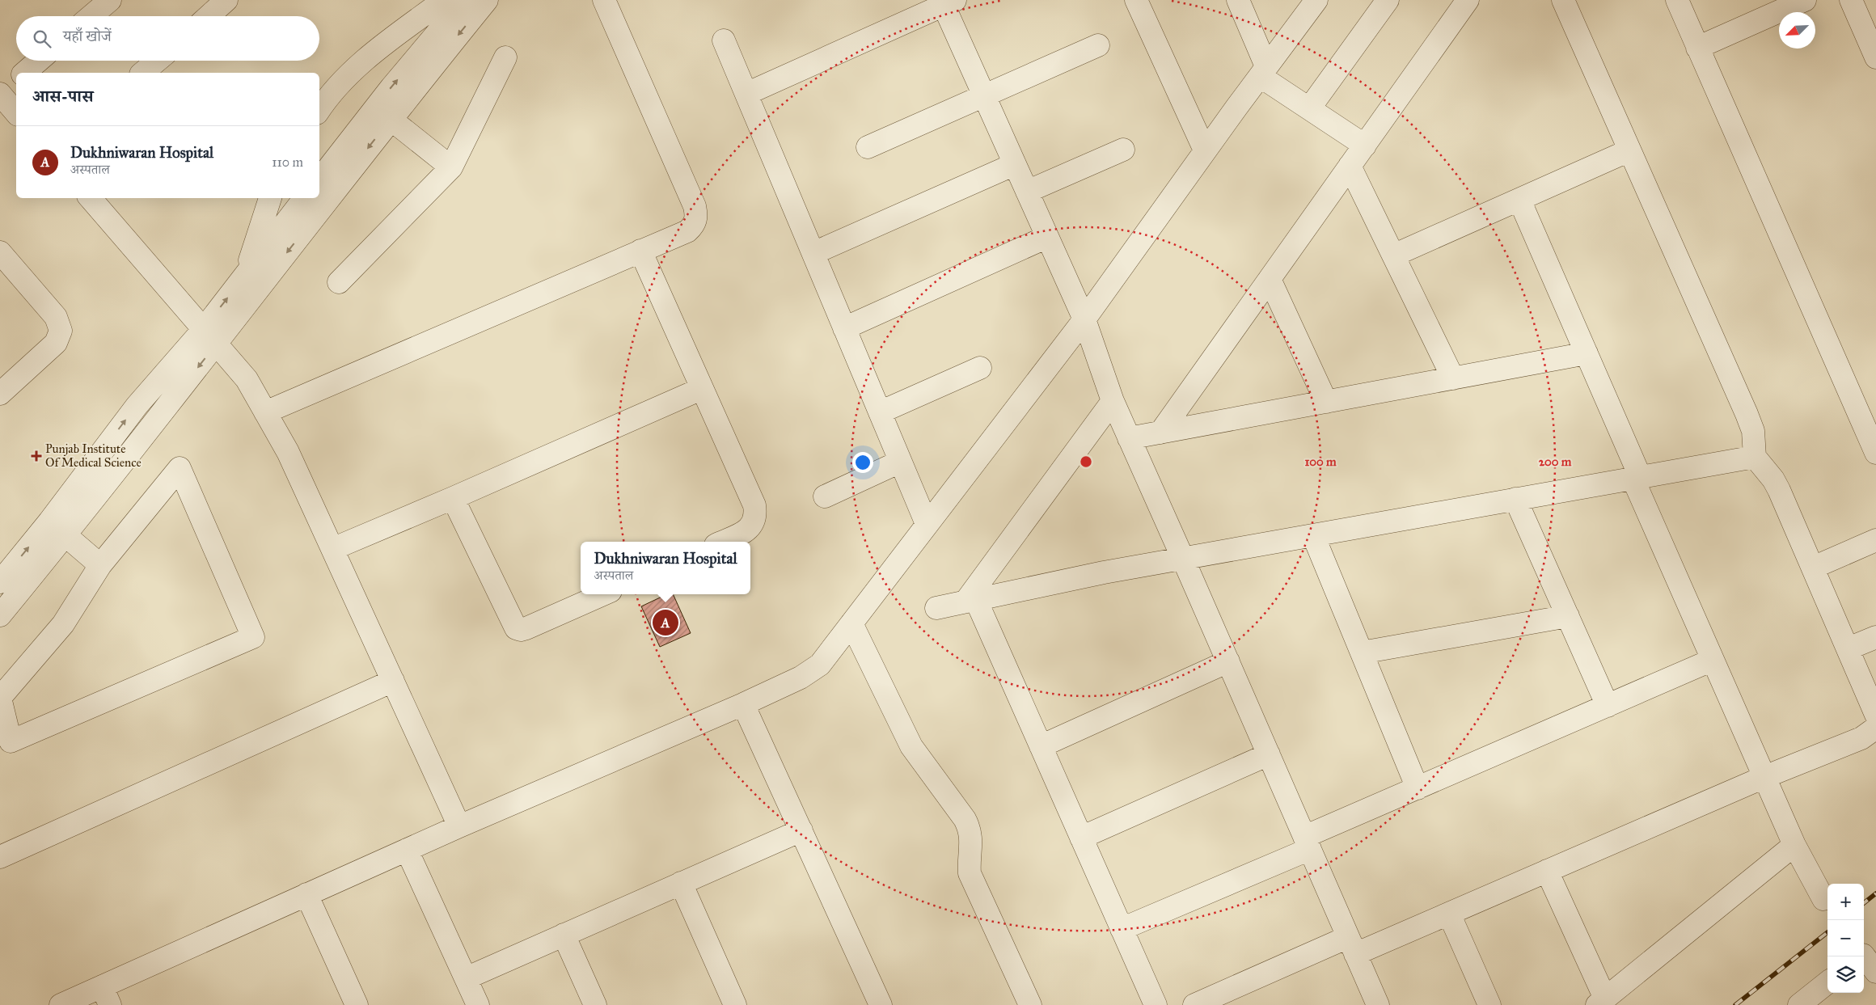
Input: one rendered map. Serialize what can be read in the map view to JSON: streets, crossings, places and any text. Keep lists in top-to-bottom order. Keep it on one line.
{"places":{"health":["Punjab Institute Of Medical Science"]},"north":"bottom left","page":{"search":"यहाँ खोजें","heading":"आस-पास","list":[{"mark":"A","name":"Dukhniwaran Hospital","note":"अस्पताल","value":"110 m"}],"popup":["Dukhniwaran Hospital","अस्पताल"],"pins":"A","map_buttons":["+","−"]},"rings":["100 m","200 m"]}
